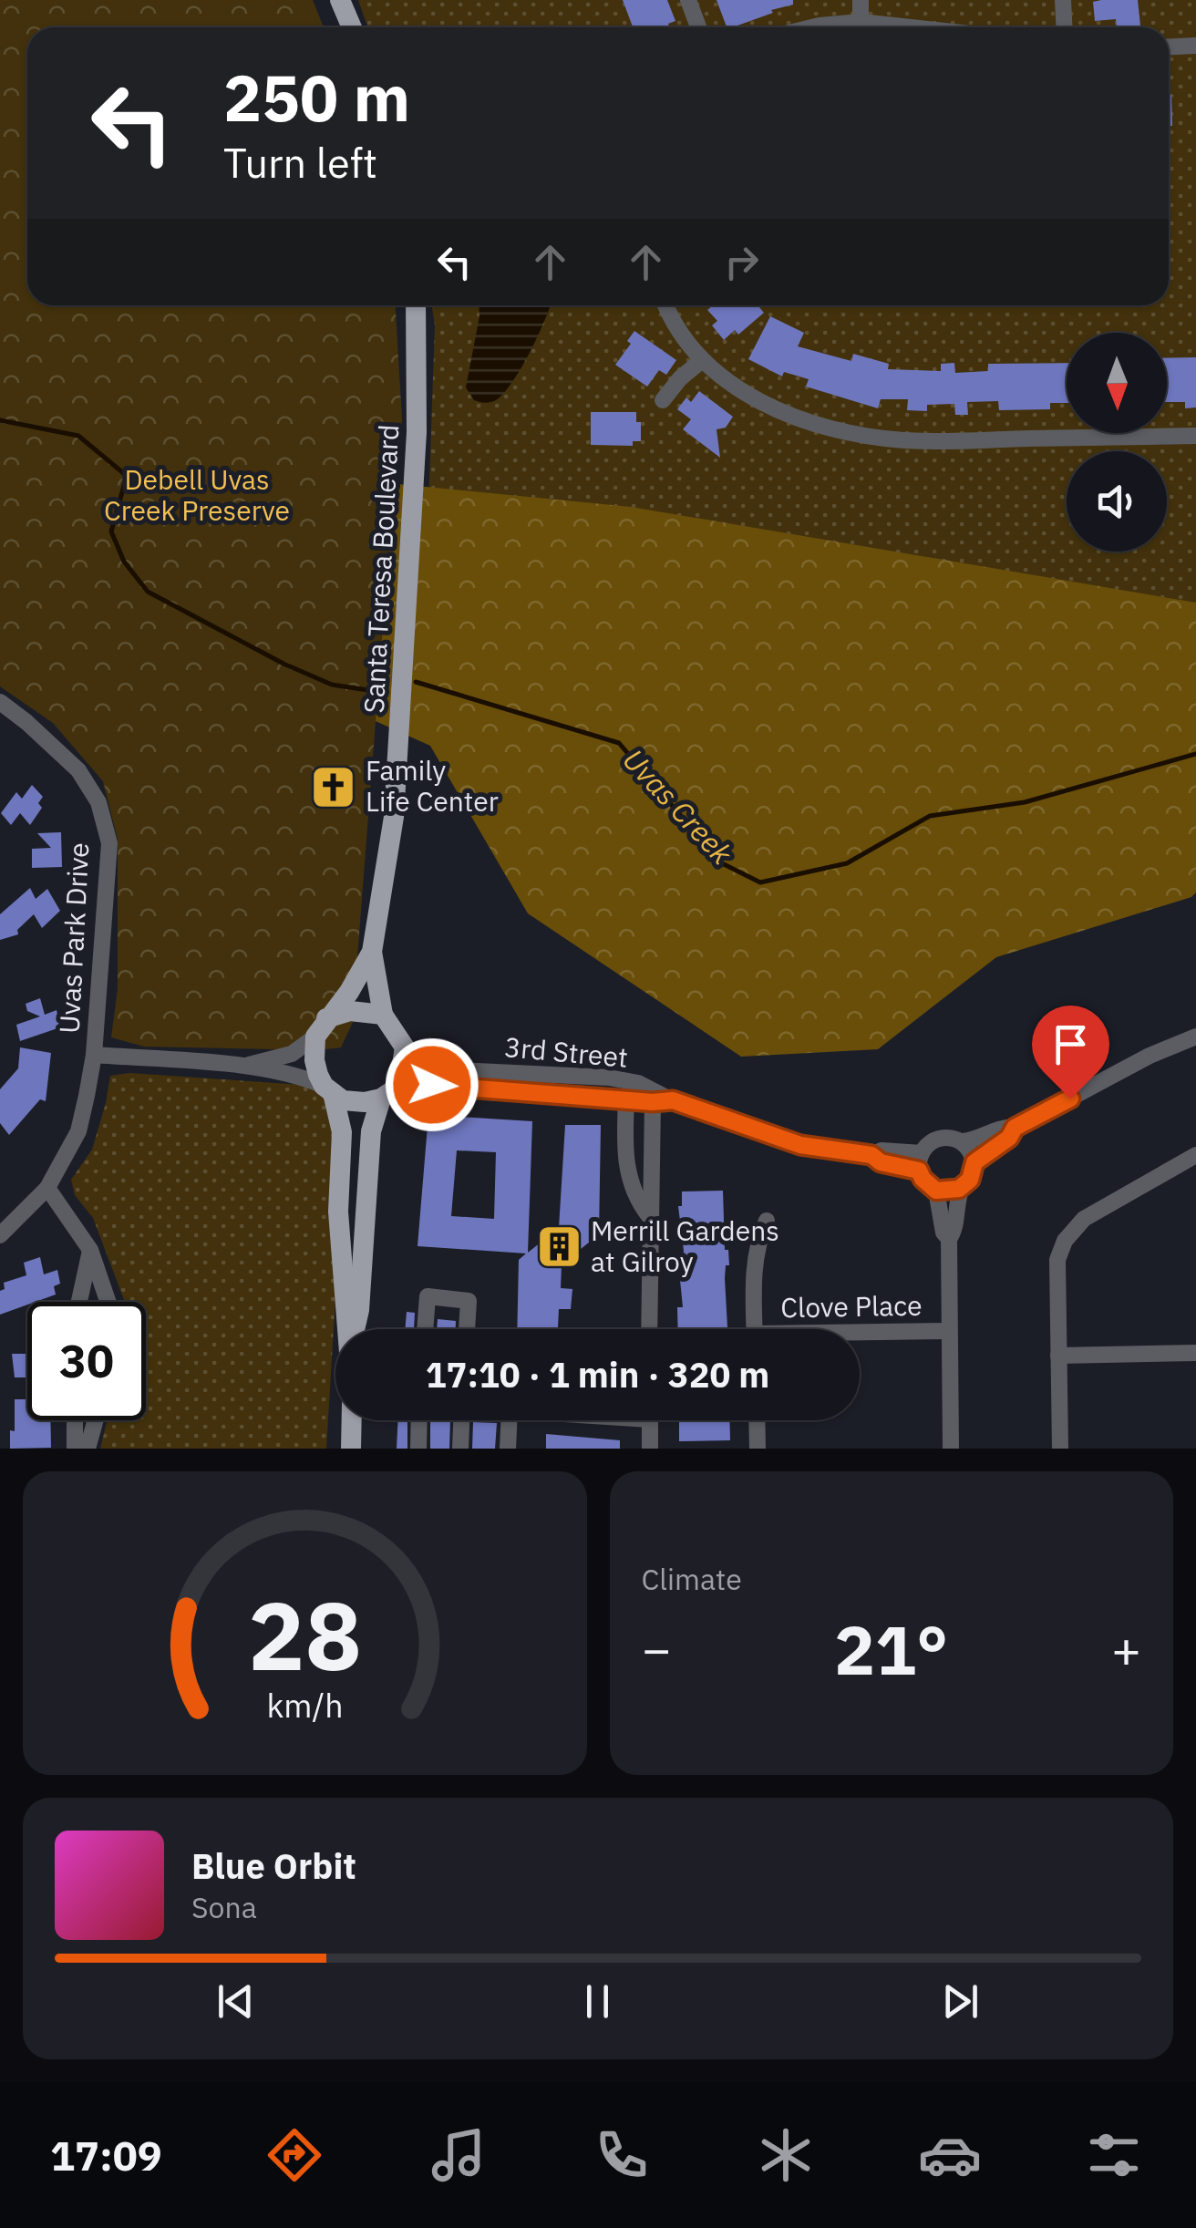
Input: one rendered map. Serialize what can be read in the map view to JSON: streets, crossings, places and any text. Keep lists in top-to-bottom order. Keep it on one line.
{"streets":{"main road":["Santa Teresa Boulevard"],"street":["Uvas Park Drive","3rd Street","Clove Place"]},"crossings":[["Santa Teresa Boulevard","3rd Street"]],"water":["Uvas Creek"],"parks":["Debell Uvas Creek Preserve"],"places":{"church":["Family Life Center"],"building":["Merrill Gardens at Gilroy"]},"north":"bottom","page":{"turn":["250 m","Turn left"],"limit":"30","trip":"17:10 · 1 min · 320 m","tile":"Climate","heat":["−","21°","+"],"song":["Blue Orbit","Sona"],"tabs":"17:09","gauge":["28","km/h"]}}
